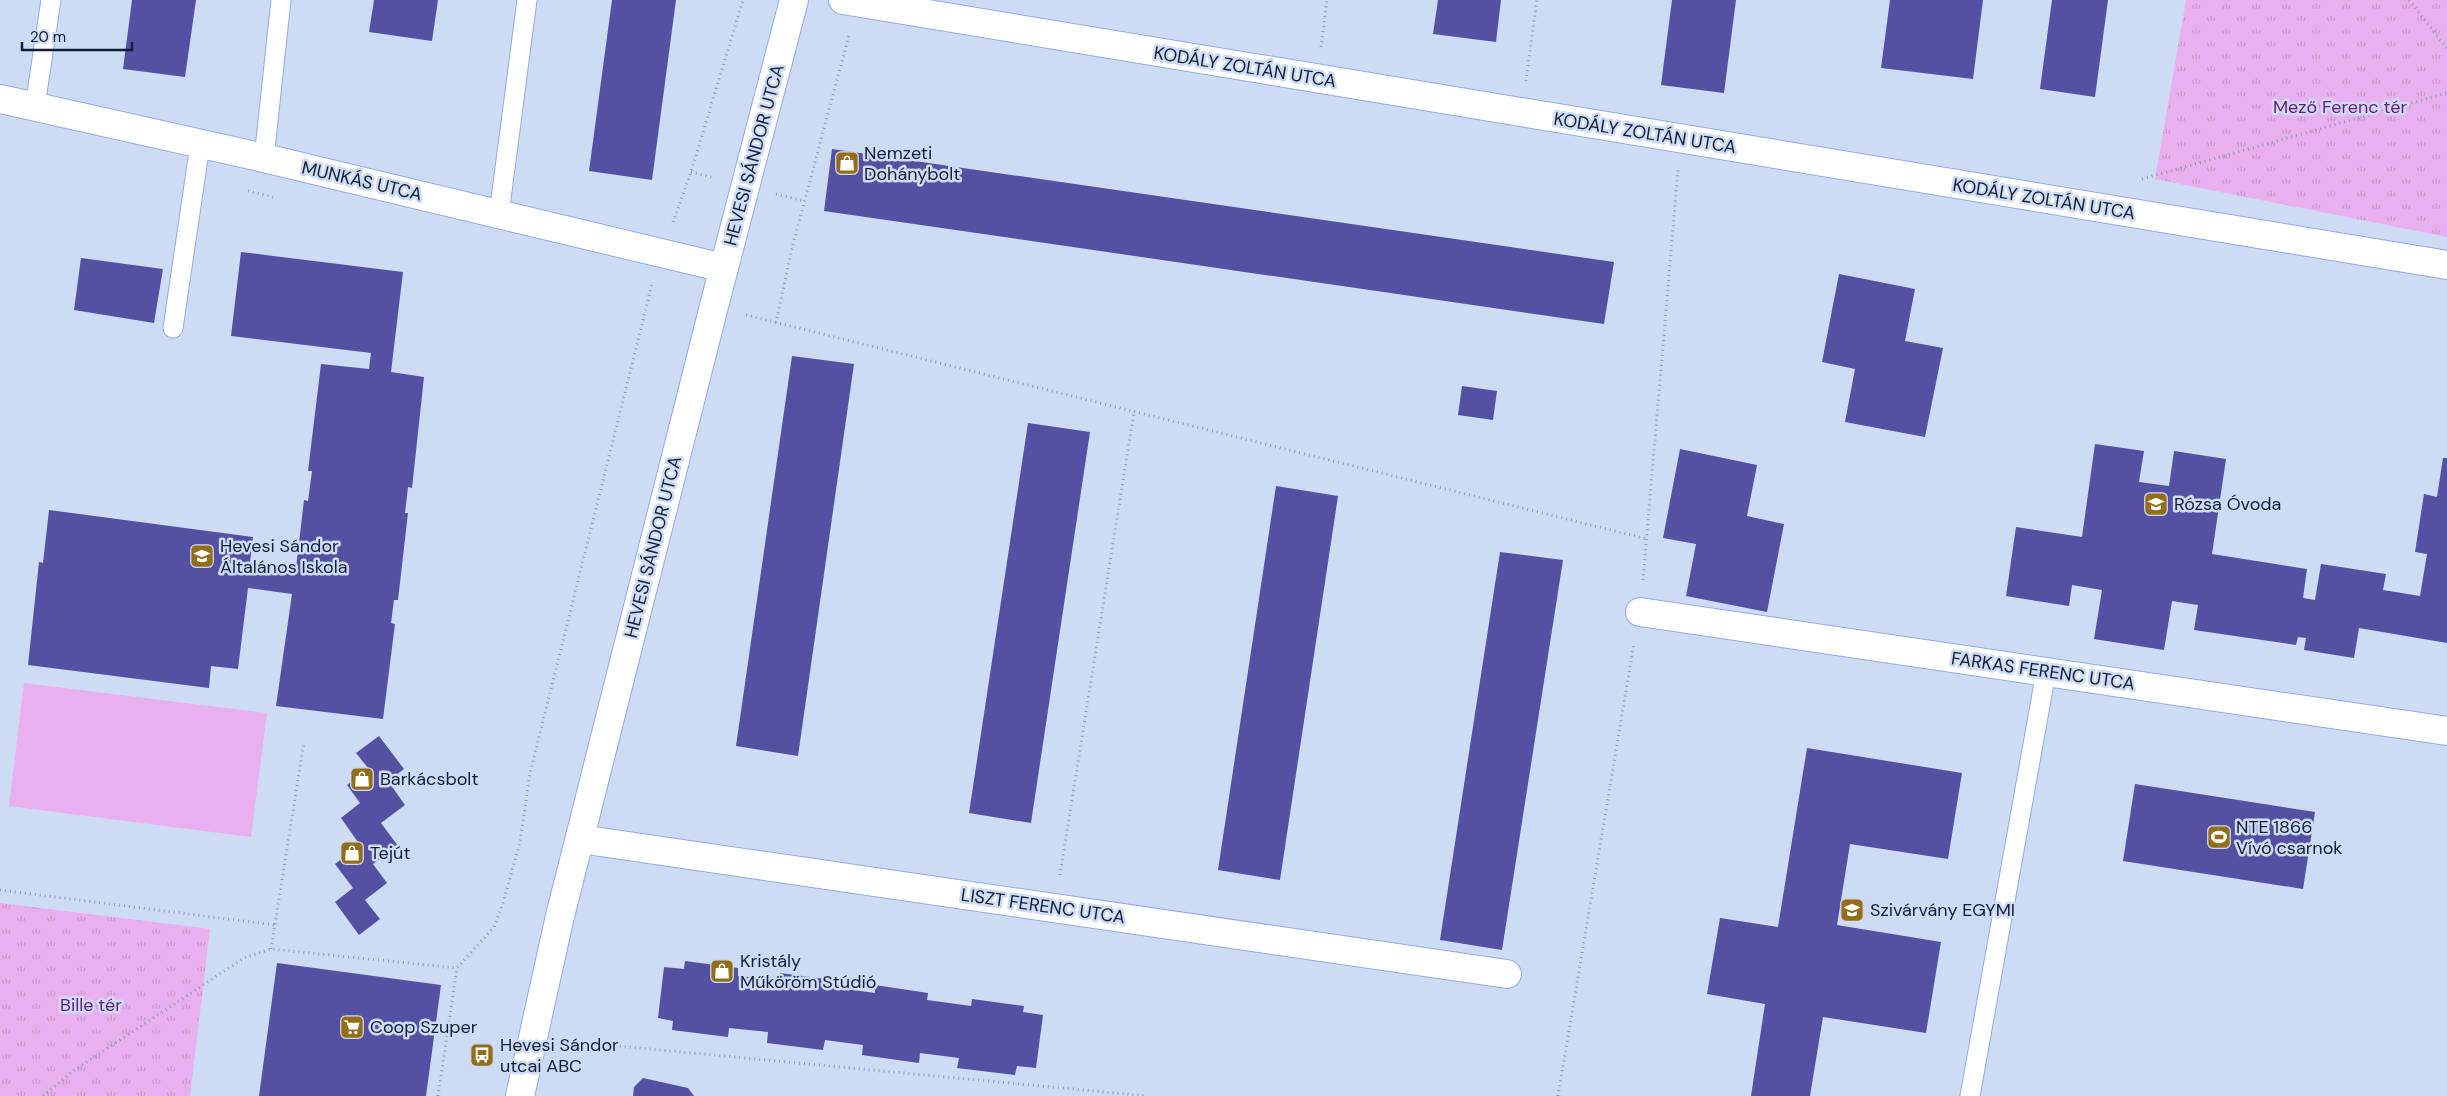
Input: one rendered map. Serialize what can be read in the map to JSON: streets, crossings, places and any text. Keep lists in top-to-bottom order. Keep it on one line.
{"streets":{"street":["KODÁLY ZOLTÁN UTCA","HEVESI SÁNDOR UTCA","MUNKÁS UTCA","FARKAS FERENC UTCA","LISZT FERENC UTCA"]},"crossings":[["HEVESI SÁNDOR UTCA","MUNKÁS UTCA"],["HEVESI SÁNDOR UTCA","LISZT FERENC UTCA"]],"parks":["Mező Ferenc tér","Bille tér"],"places":{"shop":["Nemzeti Dohánybolt","Barkácsbolt","Tejút","Kristály Műköröm Stúdió"],"school or university":["Rózsa Óvoda","Hevesi Sándor Általános Iskola","Szivárvány EGYMI"],"sports":["NTE 1866 Vívó csarnok"],"supermarket":["Coop Szuper"],"bus stop":["Hevesi Sándor utcai ABC"]},"scale_bar":"20 m"}
